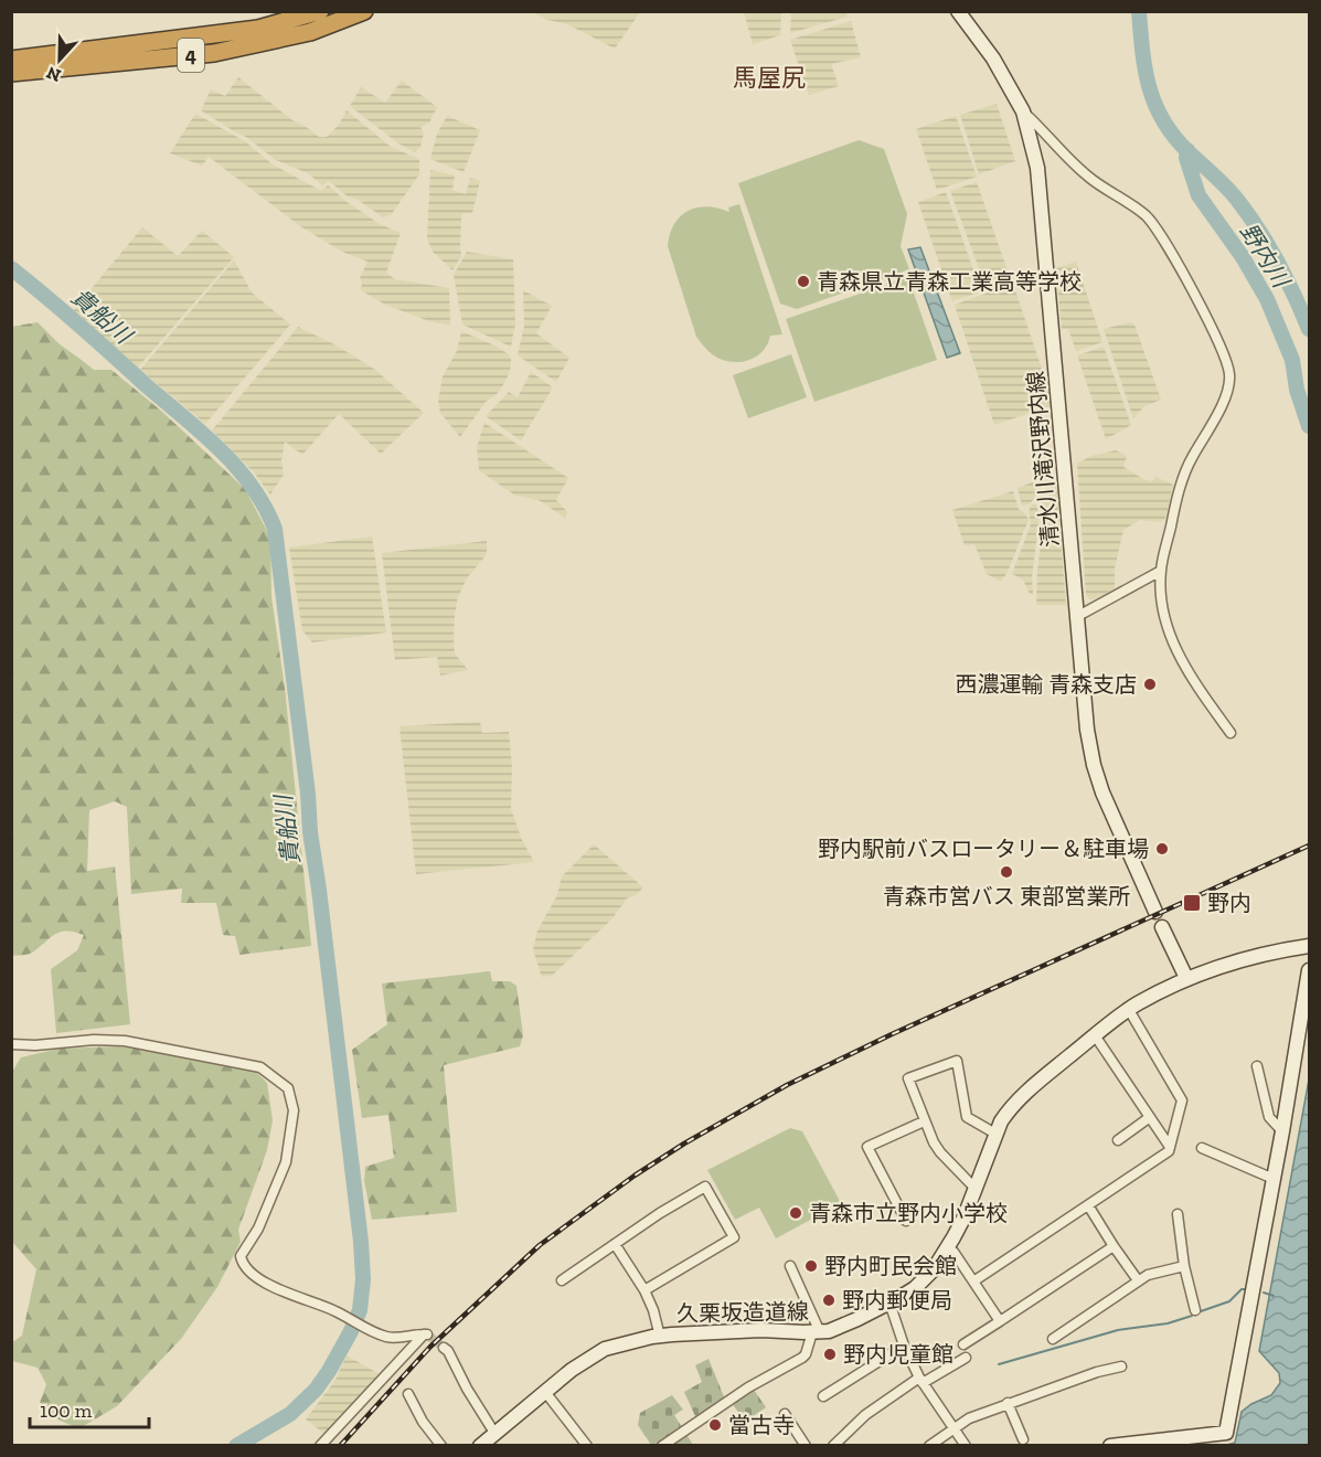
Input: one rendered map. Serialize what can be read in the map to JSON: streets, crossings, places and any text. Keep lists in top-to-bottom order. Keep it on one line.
{"streets":{"highway":["4"],"main road":["清水川滝沢野内線","久栗坂造道線"]},"districts":["馬屋尻"],"water":["野内川","貴船川"],"places":{"other":["青森県立青森工業高等学校","西濃運輸 青森支店","野内駅前バスロータリー＆駐車場","青森市営バス 東部営業所","青森市立野内小学校","野内町民会館","野内郵便局","野内児童館","當古寺"],"transit":["野内"]},"scale_bar":"100 m","north":"bottom"}
